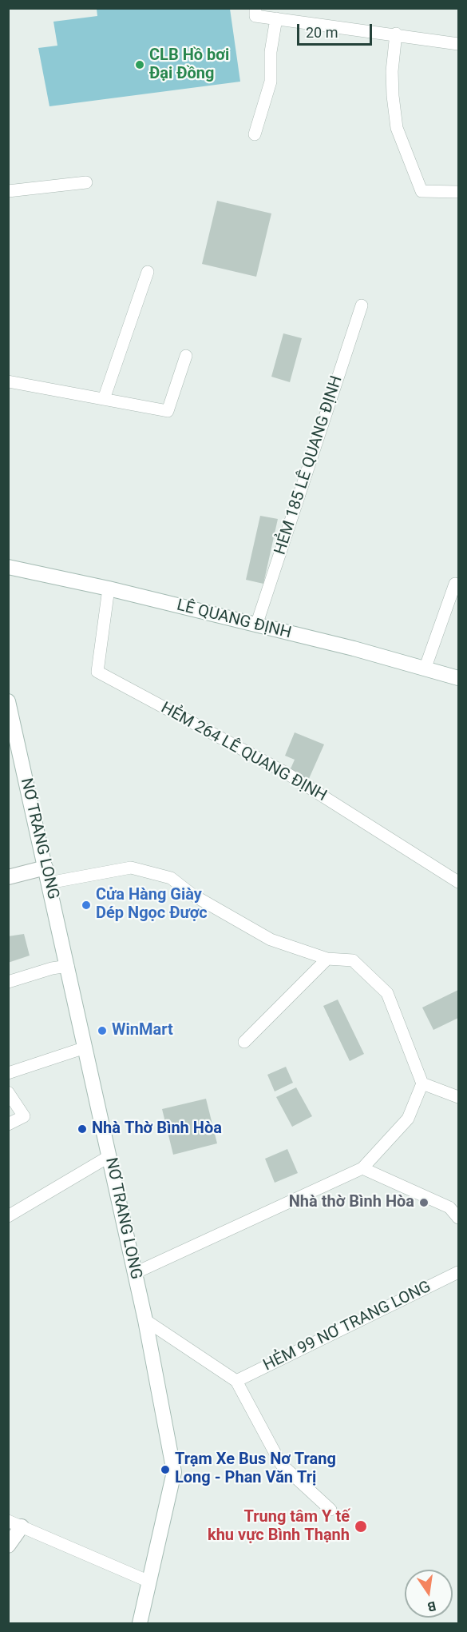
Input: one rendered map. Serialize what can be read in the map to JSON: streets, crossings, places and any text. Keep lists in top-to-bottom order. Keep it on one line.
{"streets":{"main road":["LÊ QUANG ĐỊNH","NƠ TRANG LONG"],"lane":["HẺM 185 LÊ QUANG ĐỊNH","HẺM 264 LÊ QUANG ĐỊNH","HẺM 99 NƠ TRANG LONG"]},"crossings":[["HẺM 185 LÊ QUANG ĐỊNH","LÊ QUANG ĐỊNH"],["LÊ QUANG ĐỊNH","HẺM 264 LÊ QUANG ĐỊNH"]],"places":["CLB Hồ bơi Đại Đồng","Cửa Hàng Giày Dép Ngọc Được","WinMart","Nhà Thờ Bình Hòa","Nhà thờ Bình Hòa","Trạm Xe Bus Nơ Trang Long - Phan Văn Trị","Trung tâm Y tế khu vực Bình Thạnh"],"scale_bar":"20 m","north":"bottom"}
